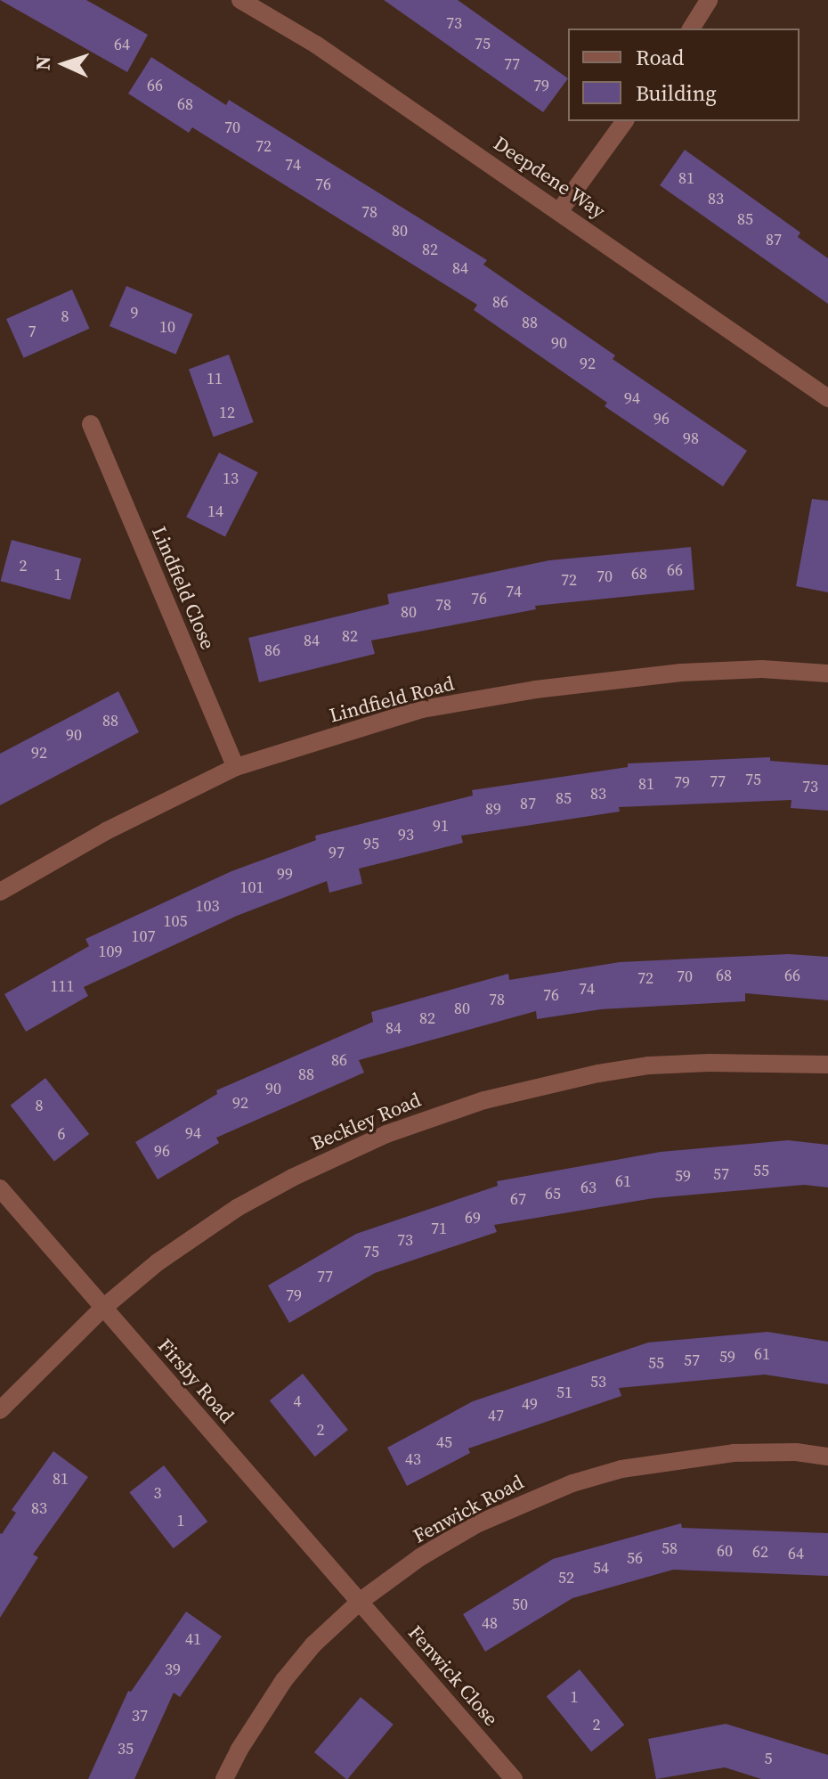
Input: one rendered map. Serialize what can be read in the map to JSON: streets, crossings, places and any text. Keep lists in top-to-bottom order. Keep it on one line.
{"streets":{"street":["Deepdene Way","Lindfield Close","Lindfield Road","Beckley Road","Firsby Road","Fenwick Road","Fenwick Close"]},"crossings":[["Lindfield Close","Lindfield Road"],["Beckley Road","Firsby Road"],["Firsby Road","Fenwick Road"],["Firsby Road","Fenwick Close"],["Fenwick Road","Fenwick Close"]],"house_numbers":["73","75","64","77","66","79","68","70","72","74","81","76","83","78","85","80","87","82","84","86","9","8","88","10","7","90","92","11","94","12","96","98","13","14","2","66","68","1","70","72","74","76","78","80","82","84","86","88","90","92","75","77","79","81","73","83","85","87","89","91","93","95","97","99","101","103","105","107","109","68","66","70","72","111","74","76","78","80","82","84","86","88","90","92","8","94","6","96","55","57","59","61","63","65","67","69","71","73","75","77","79","61","59","57","55","53","51","4","49","47","2","45","43","81","3","83","1","58","60","62","64","56","54","52","50","48","41","39","1","37","2","35","5"],"legend":["Road","Building"],"north":"left"}
